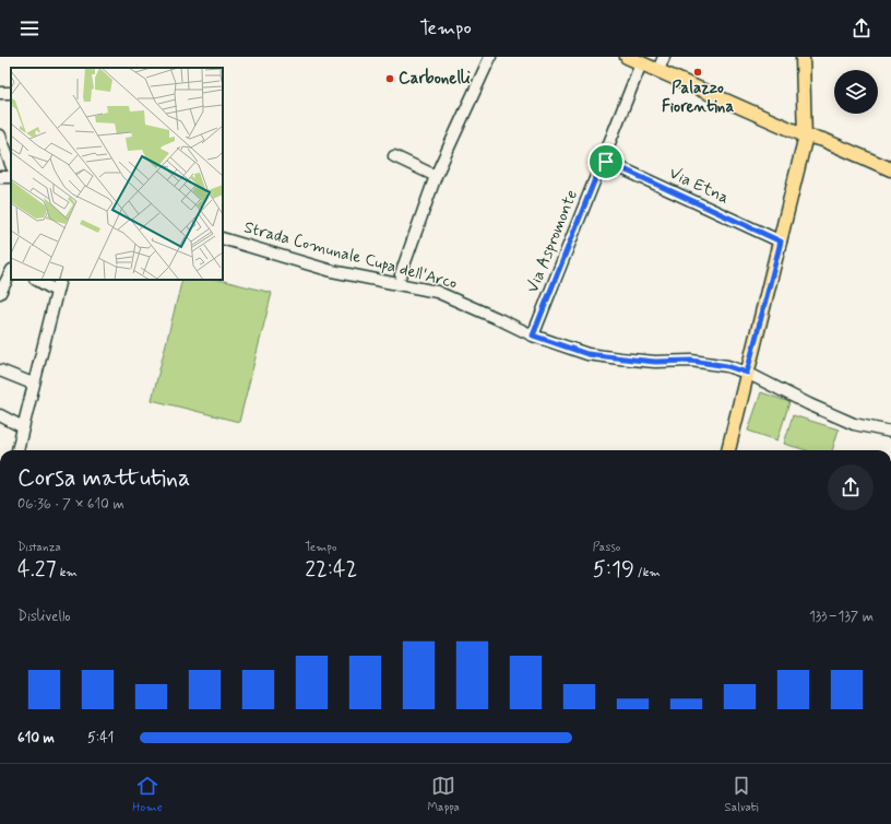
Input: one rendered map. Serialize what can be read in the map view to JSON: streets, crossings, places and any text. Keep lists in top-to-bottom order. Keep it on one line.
{"streets":{"street":["Via Etna","Via Aspromonte","Strada Comunale Cupa dell'Arco"]},"crossings":[["Via Etna","Via Aspromonte"],["Via Aspromonte","Strada Comunale Cupa dell'Arco"]],"places":["Palazzo Fiorentina","Carbonelli"],"page":{"header":"Tempo","heading":["Corsa mattutina","06:36 · 7 × 610 m"],"stats":[["Distanza","4.27 km"],["Tempo","22:42"],["Passo","5:19 /km"]],"chart":["Dislivello","133–137 m"],"list":[{"name":"610 m","note":"5:41"}],"tabs":["Home","Mappa","Salvati"]}}
